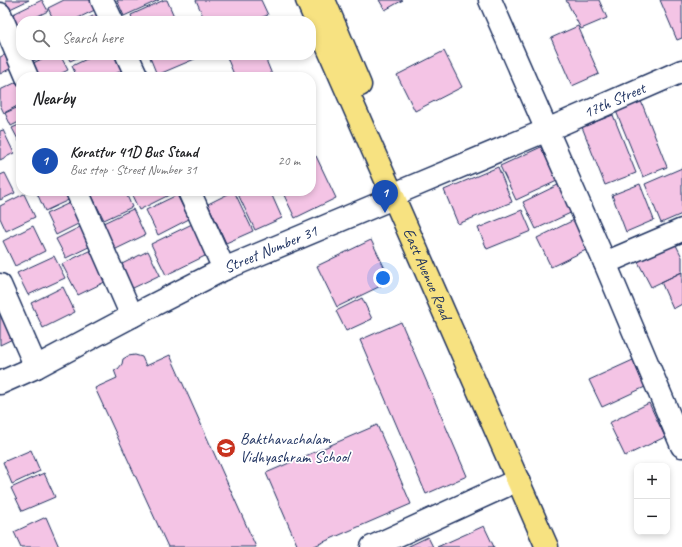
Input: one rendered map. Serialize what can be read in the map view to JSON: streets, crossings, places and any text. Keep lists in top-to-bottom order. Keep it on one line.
{"streets":{"main road":["East Avenue Road"],"street":["17th Street","Street Number 31"]},"crossings":[["17th Street","Street Number 31"],["Street Number 31","East Avenue Road"]],"places":{"school or university":["Bakthavachalam Vidhyashram School"]},"page":{"search":"Search here","heading":"Nearby","list":[{"mark":"1","name":"Korattur 41D Bus Stand","note":"Bus stop · Street Number 31","value":"20 m"}],"pins":"1","map_buttons":["+","−"]}}
